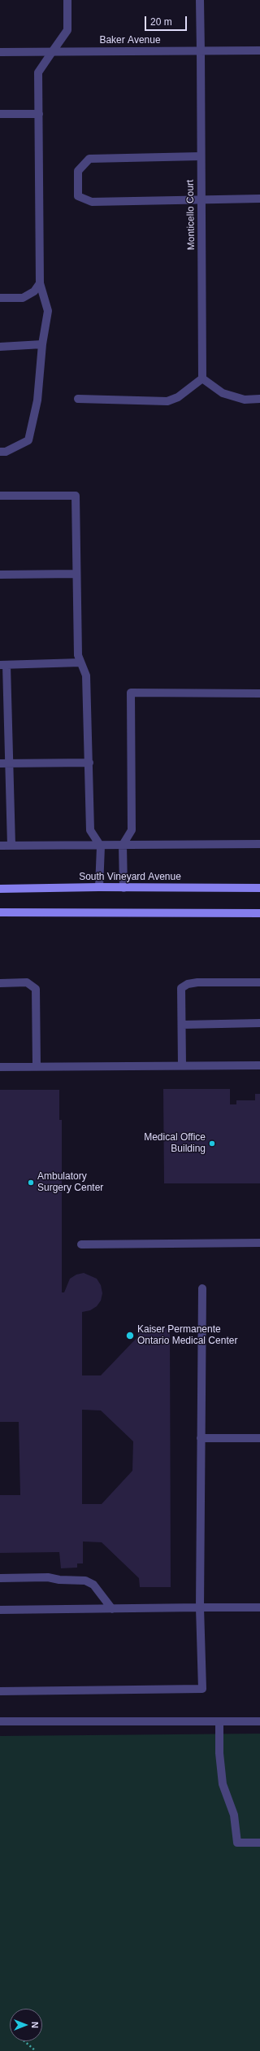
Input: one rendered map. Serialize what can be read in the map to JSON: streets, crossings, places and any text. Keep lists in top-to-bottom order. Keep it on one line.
{"streets":{"main road":["South Vineyard Avenue"],"street":["Baker Avenue","Monticello Court"]},"crossings":[["Baker Avenue","Monticello Court"]],"places":["Medical Office Building","Ambulatory Surgery Center","Kaiser Permanente Ontario Medical Center"],"scale_bar":"20 m","north":"right"}
